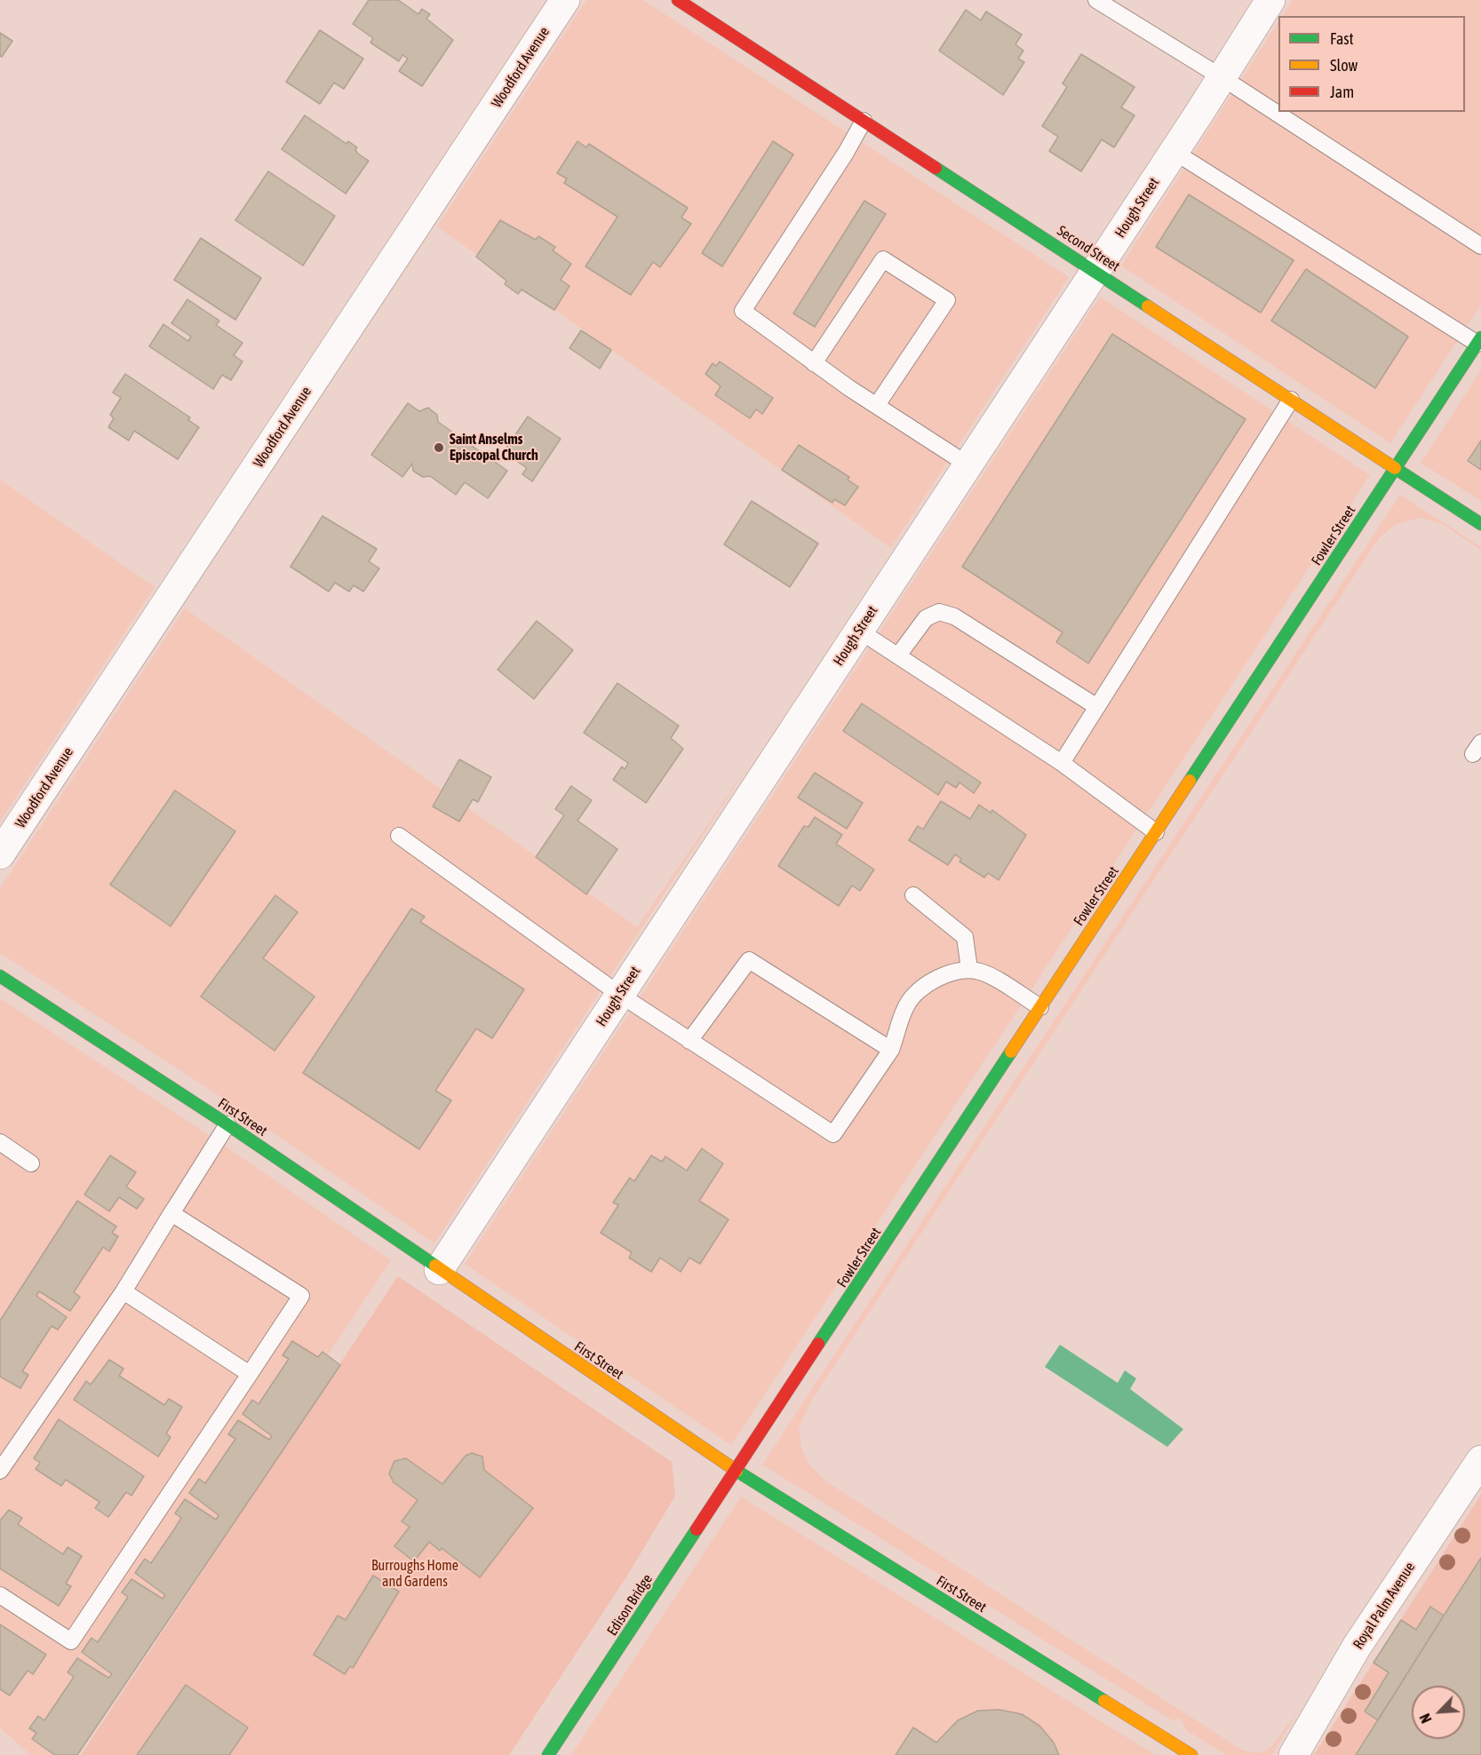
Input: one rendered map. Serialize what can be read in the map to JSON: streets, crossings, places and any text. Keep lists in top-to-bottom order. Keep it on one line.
{"streets":{"main road":["Second Street","Fowler Street","First Street","Edison Bridge"],"street":["Woodford Avenue","Hough Street","Royal Palm Avenue"]},"crossings":[["Hough Street","Second Street"],["Hough Street","First Street"],["Second Street","Fowler Street"],["Fowler Street","First Street"],["Fowler Street","Edison Bridge"],["First Street","Edison Bridge"]],"parks":["Burroughs Home and Gardens"],"places":["Saint Anselms Episcopal Church"],"legend":["Fast","Slow","Jam"],"north":"bottom left"}
